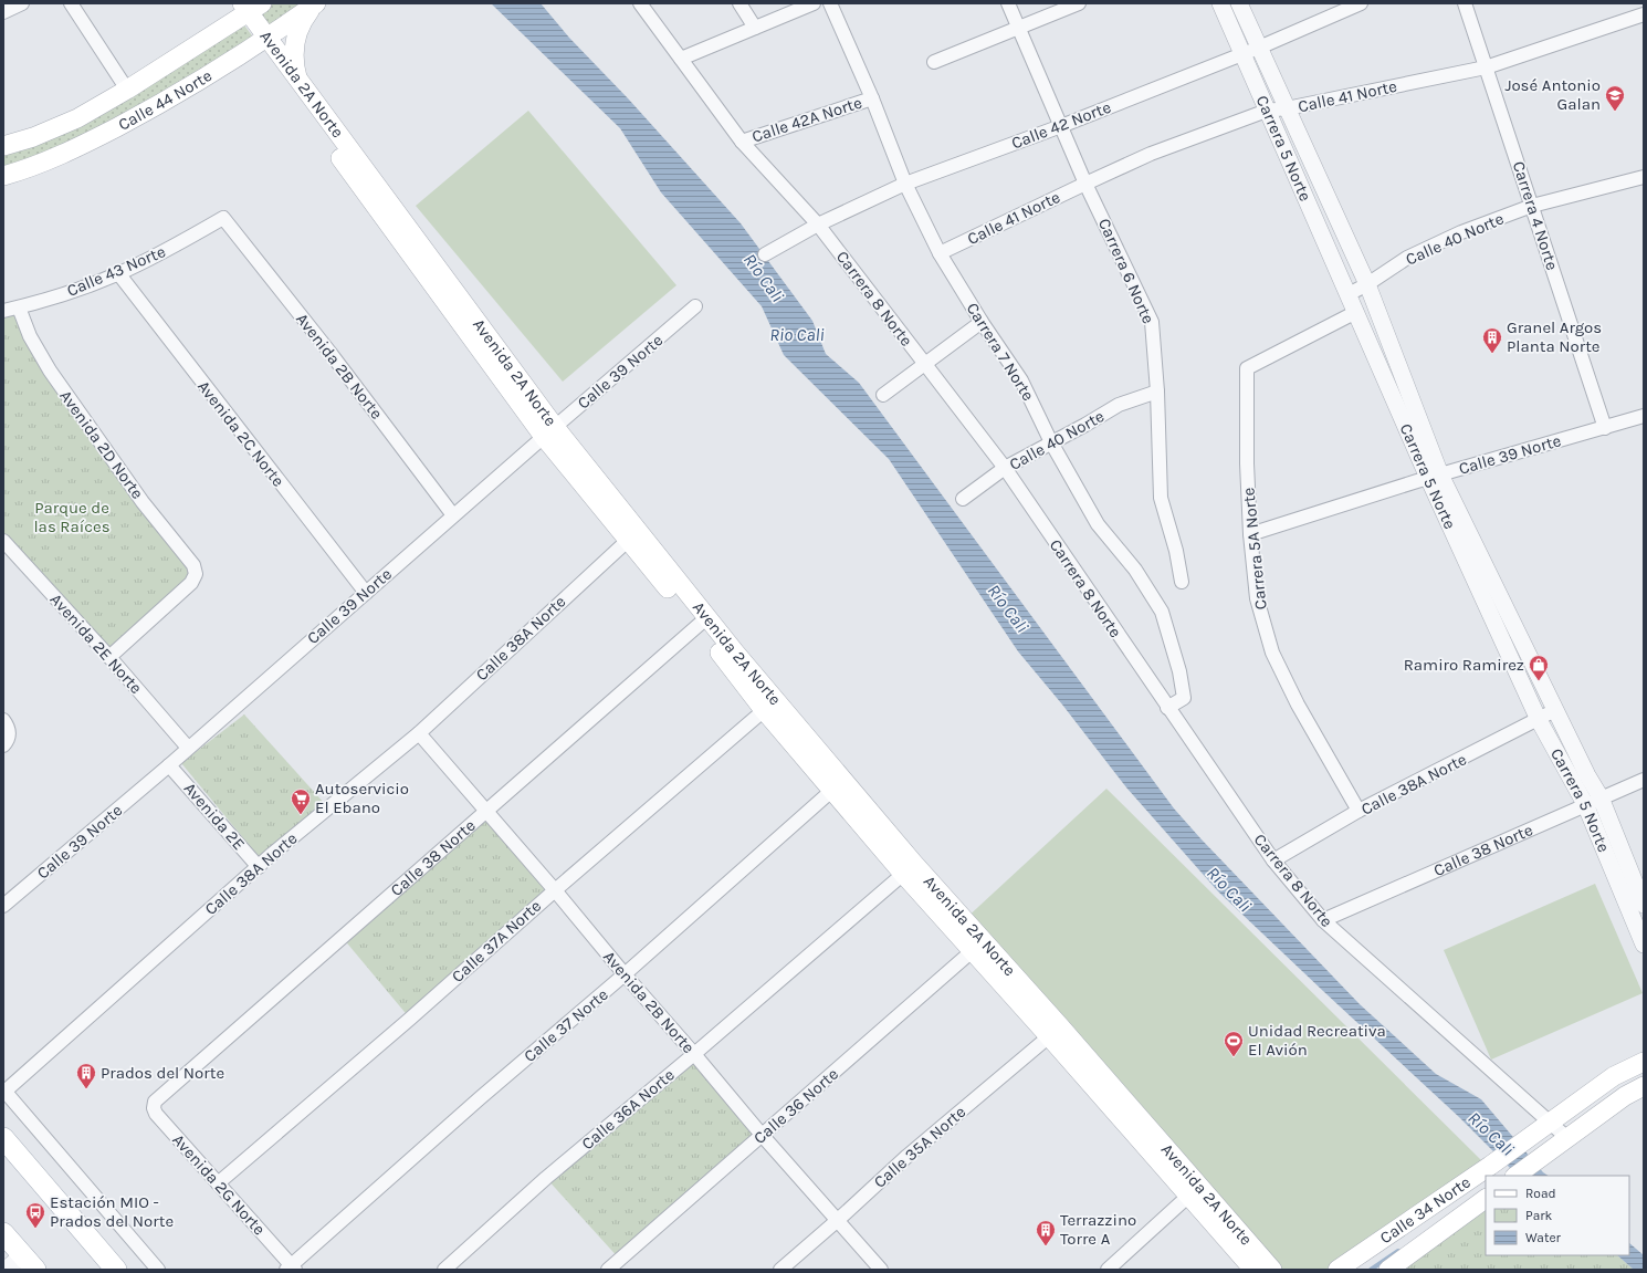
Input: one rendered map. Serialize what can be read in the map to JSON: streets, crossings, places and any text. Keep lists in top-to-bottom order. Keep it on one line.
{"streets":{"main road":["Avenida 2A Norte","Calle 44 Norte","Calle 34 Norte"],"street":["Calle 41 Norte","Calle 42A Norte","Calle 42 Norte","Carrera 5 Norte","Carrera 4 Norte","Calle 40 Norte","Calle 43 Norte","Carrera 6 Norte","Carrera 8 Norte","Carrera 7 Norte","Avenida 2B Norte","Calle 39 Norte","Avenida 2C Norte","Avenida 2D Norte","Carrera 5A Norte","Calle 38A Norte","Avenida 2E Norte","Avenida 2E","Calle 38 Norte","Calle 37A Norte","Calle 37 Norte","Calle 36 Norte","Calle 36A Norte","Calle 35A Norte","Avenida 2G Norte"]},"crossings":[["Avenida 2A Norte","Calle 44 Norte"],["Avenida 2A Norte","Calle 39 Norte"],["Avenida 2A Norte","Calle 38A Norte"],["Avenida 2A Norte","Calle 38 Norte"],["Avenida 2A Norte","Calle 37A Norte"],["Avenida 2A Norte","Calle 37 Norte"],["Avenida 2A Norte","Calle 36 Norte"],["Avenida 2A Norte","Calle 36A Norte"],["Avenida 2A Norte","Calle 35A Norte"],["Calle 41 Norte","Carrera 5 Norte"],["Calle 41 Norte","Carrera 4 Norte"],["Calle 41 Norte","Carrera 6 Norte"],["Calle 41 Norte","Carrera 7 Norte"],["Calle 42A Norte","Carrera 8 Norte"],["Calle 42A Norte","Carrera 7 Norte"],["Calle 42 Norte","Carrera 5 Norte"],["Calle 42 Norte","Carrera 6 Norte"],["Calle 42 Norte","Carrera 8 Norte"],["Calle 42 Norte","Carrera 7 Norte"],["Carrera 5 Norte","Calle 40 Norte"],["Carrera 5 Norte","Calle 39 Norte"],["Carrera 5 Norte","Carrera 5A Norte"],["Carrera 5 Norte","Calle 38A Norte"],["Carrera 5 Norte","Calle 38 Norte"],["Carrera 4 Norte","Calle 40 Norte"],["Carrera 4 Norte","Calle 39 Norte"],["Calle 40 Norte","Carrera 6 Norte"],["Calle 40 Norte","Carrera 8 Norte"],["Calle 40 Norte","Carrera 7 Norte"],["Calle 43 Norte","Avenida 2B Norte"],["Calle 43 Norte","Avenida 2C Norte"],["Calle 43 Norte","Avenida 2D Norte"],["Carrera 8 Norte","Carrera 7 Norte"],["Carrera 8 Norte","Calle 38A Norte"],["Carrera 8 Norte","Calle 38 Norte"],["Carrera 8 Norte","Calle 34 Norte"],["Avenida 2B Norte","Calle 39 Norte"],["Avenida 2B Norte","Calle 38A Norte"],["Avenida 2B Norte","Calle 38 Norte"],["Avenida 2B Norte","Calle 37A Norte"],["Avenida 2B Norte","Calle 37 Norte"],["Avenida 2B Norte","Calle 36 Norte"],["Avenida 2B Norte","Calle 36A Norte"],["Avenida 2B Norte","Calle 35A Norte"],["Calle 39 Norte","Avenida 2C Norte"],["Calle 39 Norte","Carrera 5A Norte"],["Calle 39 Norte","Avenida 2E Norte"],["Calle 39 Norte","Avenida 2E"],["Avenida 2D Norte","Avenida 2E Norte"],["Carrera 5A Norte","Calle 38A Norte"],["Calle 38A Norte","Avenida 2E"],["Calle 38 Norte","Avenida 2G Norte"],["Calle 37A Norte","Avenida 2G Norte"],["Calle 37 Norte","Avenida 2G Norte"]],"water":["Río Cali","Rio Cali"],"parks":["Parque de las Raíces"],"places":{"school or university":["José Antonio Galan"],"building":["Granel Argos Planta Norte","Prados del Norte","Terrazzino Torre A"],"shop":["Ramiro Ramirez"],"supermarket":["Autoservicio El Ebano"],"sports":["Unidad Recreativa El Avión"],"bus stop":["Estación MIO - Prados del Norte"]},"legend":["Road","Park","Water"]}
